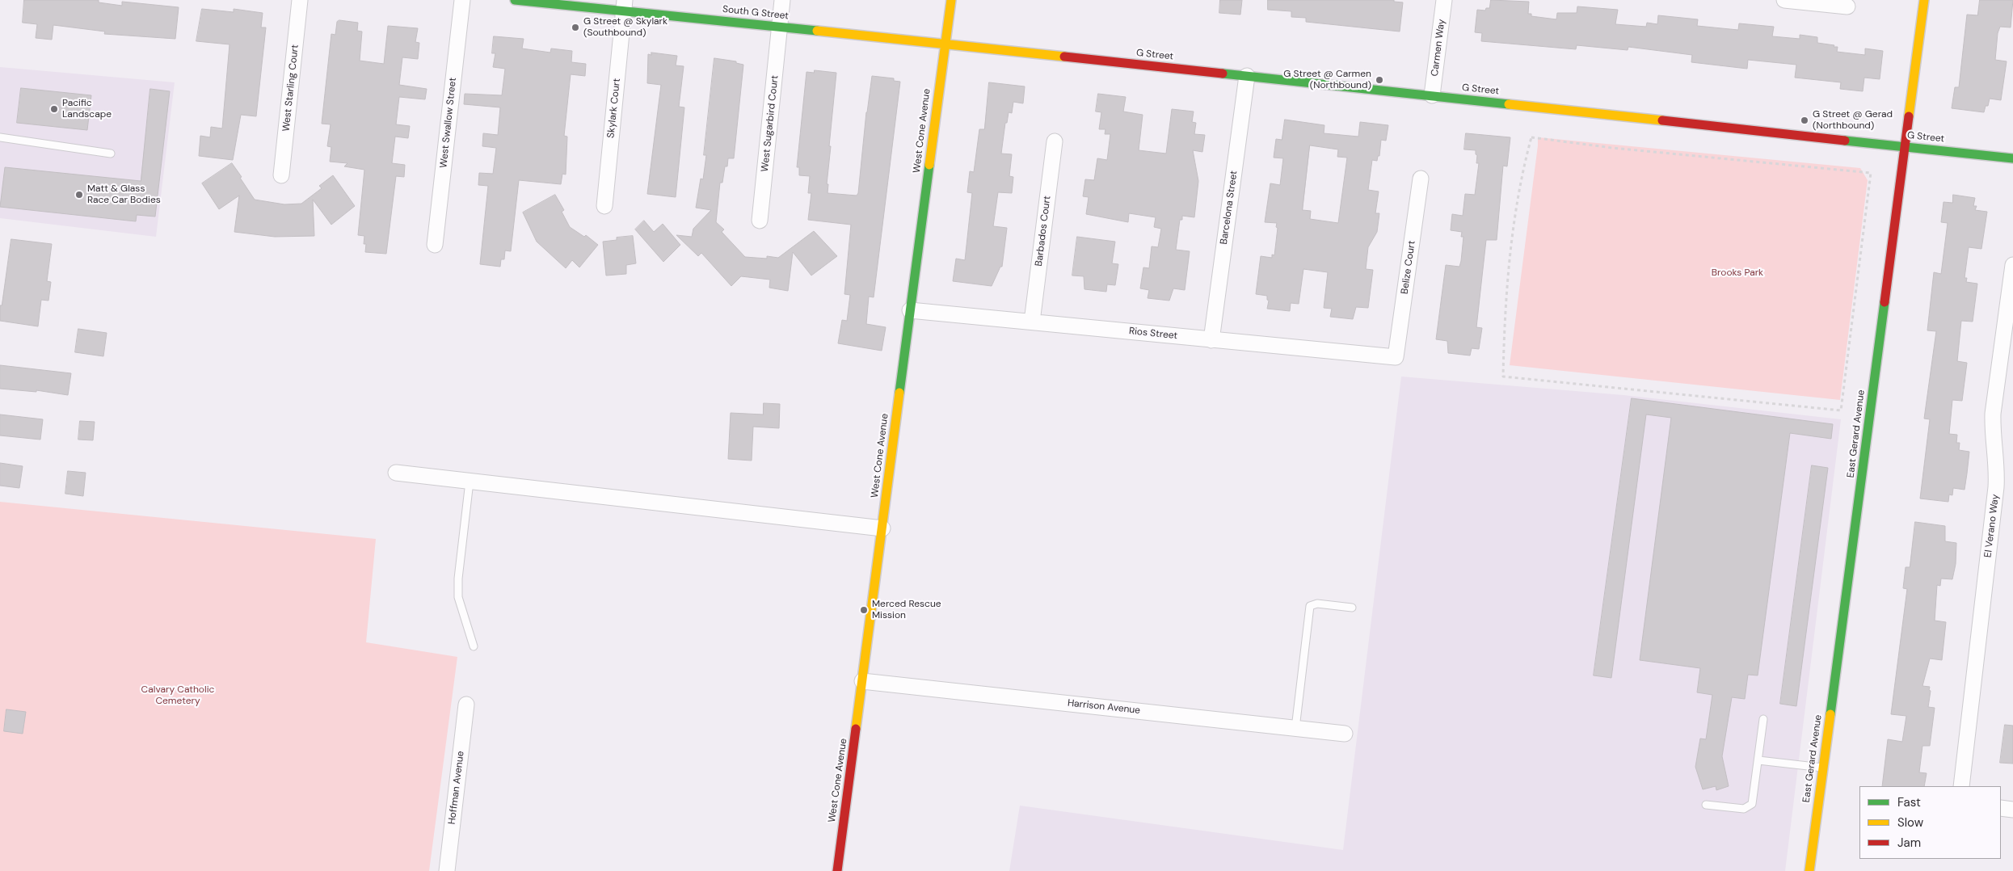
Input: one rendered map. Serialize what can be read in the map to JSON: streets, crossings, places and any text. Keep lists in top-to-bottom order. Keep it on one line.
{"streets":{"street":["South G Street","Carmen Way","G Street","West Starling Court","Skylark Court","West Swallow Street","West Sugarbird Court","West Cone Avenue","Barcelona Street","Barbados Court","Belize Court","Rios Street","East Gerard Avenue","El Verano Way","Harrison Avenue","Hoffman Avenue"]},"crossings":[["South G Street","G Street"],["South G Street","Skylark Court"],["South G Street","West Sugarbird Court"],["South G Street","West Cone Avenue"],["Carmen Way","G Street"],["G Street","West Cone Avenue"],["G Street","Barcelona Street"],["G Street","East Gerard Avenue"],["West Cone Avenue","Rios Street"],["West Cone Avenue","Harrison Avenue"],["Barcelona Street","Rios Street"],["Barbados Court","Rios Street"],["Belize Court","Rios Street"]],"parks":["Brooks Park","Calvary Catholic Cemetery"],"places":["G Street @ Skylark (Southbound)","G Street @ Carmen (Northbound)","Pacific Landscape","G Street @ Gerad (Northbound)","Matt & Glass Race Car Bodies","Merced Rescue Mission"],"legend":["Fast","Slow","Jam"]}
